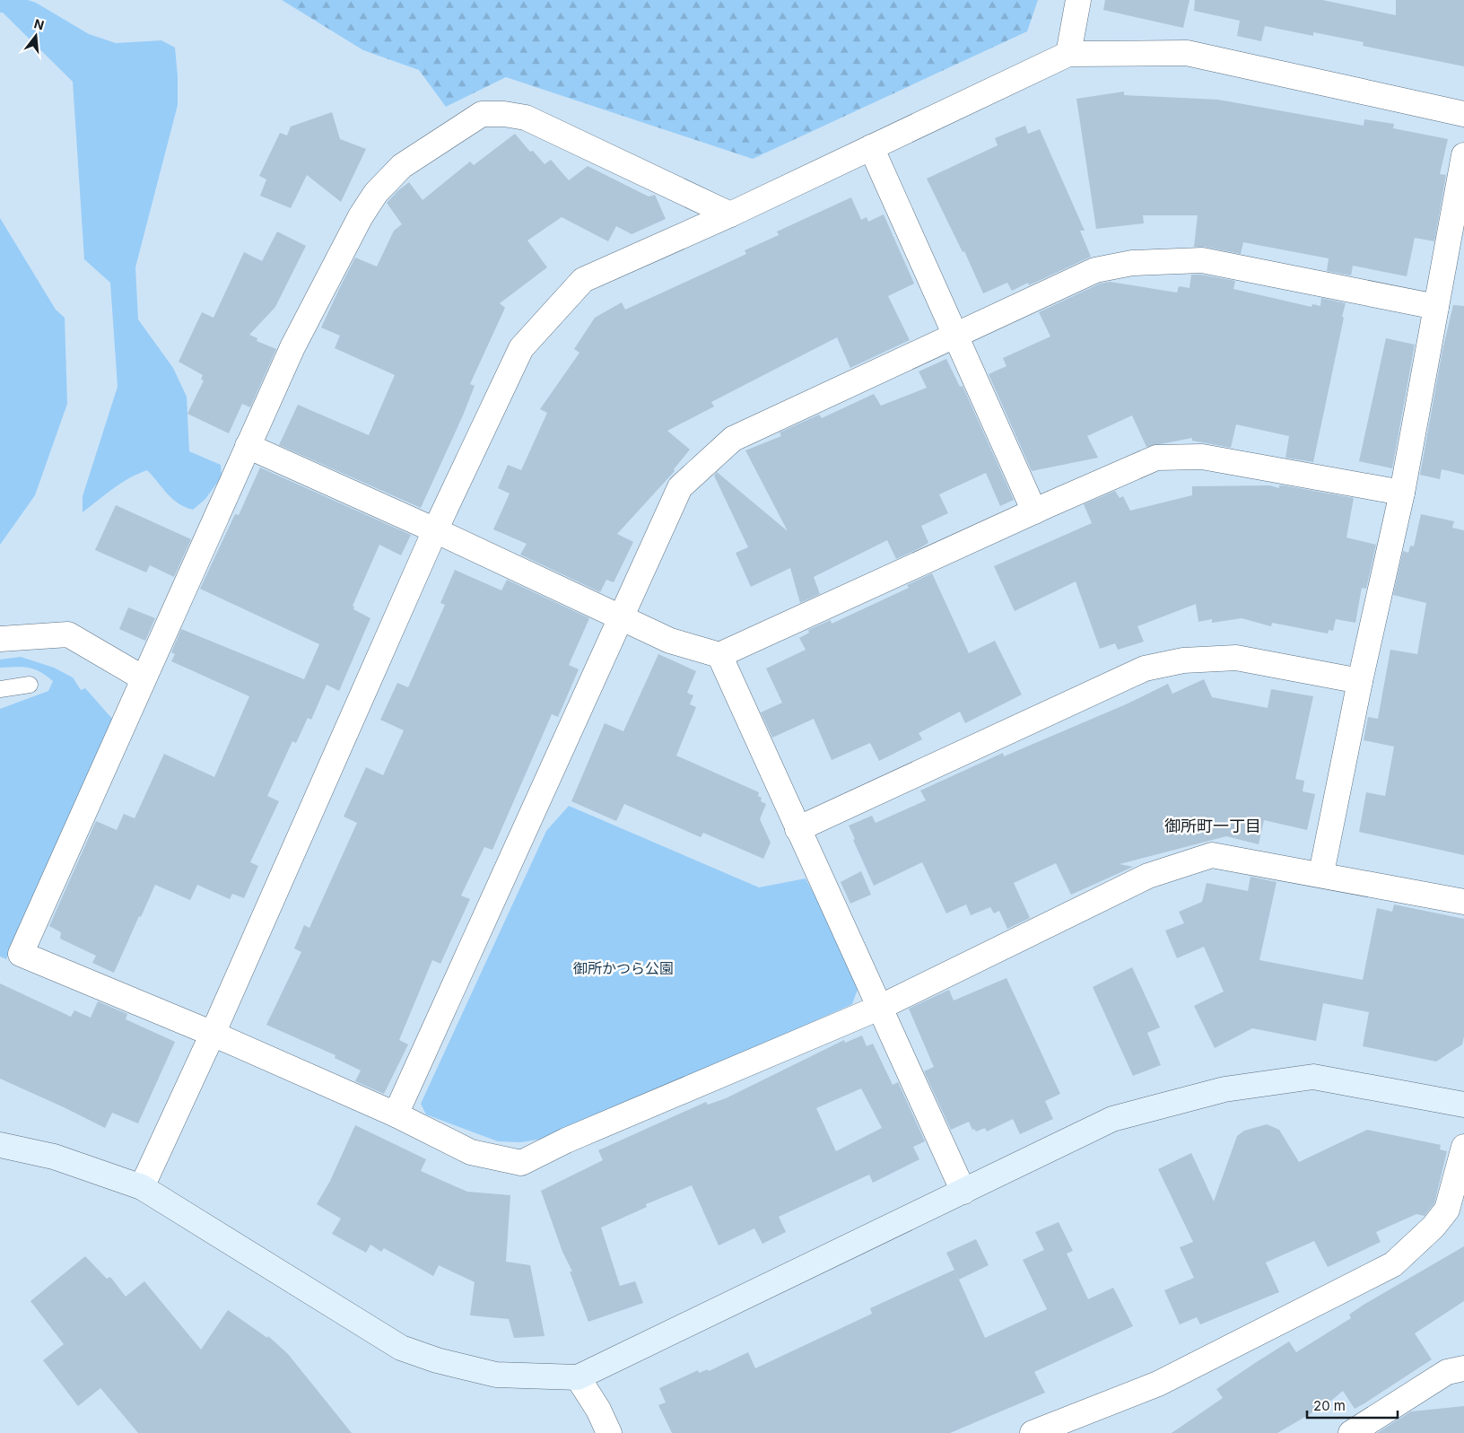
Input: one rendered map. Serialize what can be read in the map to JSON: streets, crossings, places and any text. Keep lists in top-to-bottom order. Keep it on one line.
{"districts":["御所町一丁目"],"parks":["御所かつら公園"],"scale_bar":"20 m","north":"top"}
